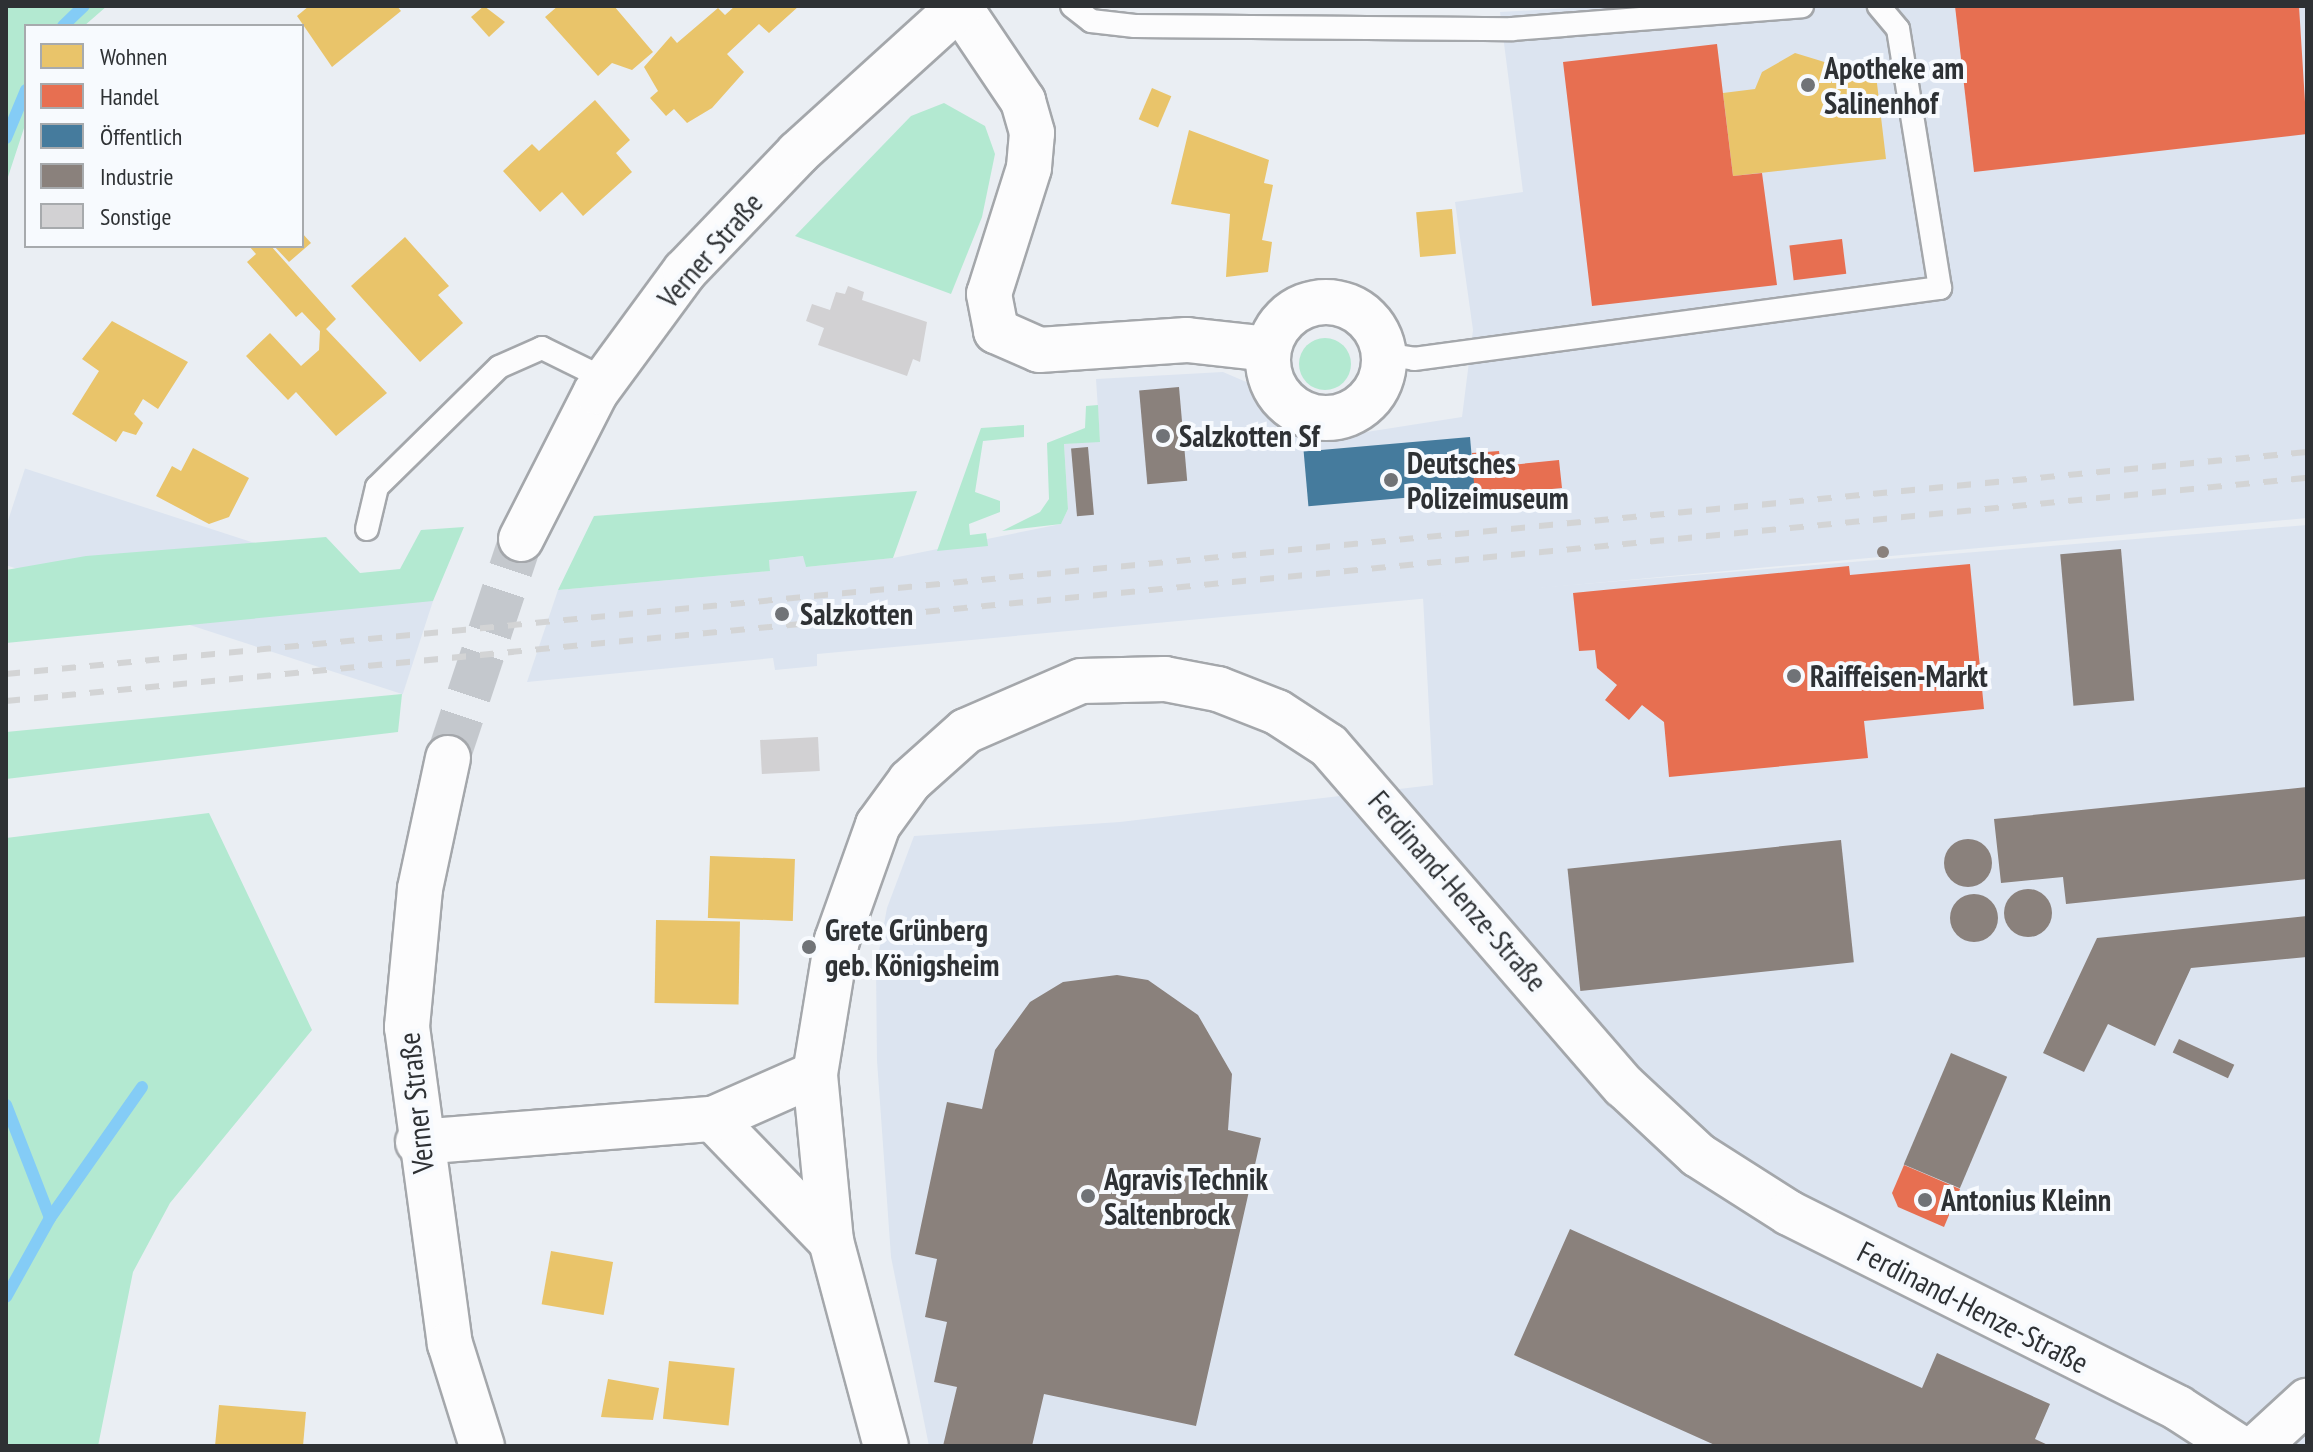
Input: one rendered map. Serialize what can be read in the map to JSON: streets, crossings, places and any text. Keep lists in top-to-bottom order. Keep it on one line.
{"streets":{"street":["Verner Straße","Ferdinand-Henze-Straße"]},"places":["Apotheke am Salinenhof","Salzkotten Sf","Deutsches Polizeimuseum","Salzkotten","Raiffeisen-Markt","Grete Grünberg geb. Königsheim","Agravis Technik Saltenbrock","Antonius Kleinn"],"legend":["Wohnen","Handel","Öffentlich","Industrie","Sonstige"]}
